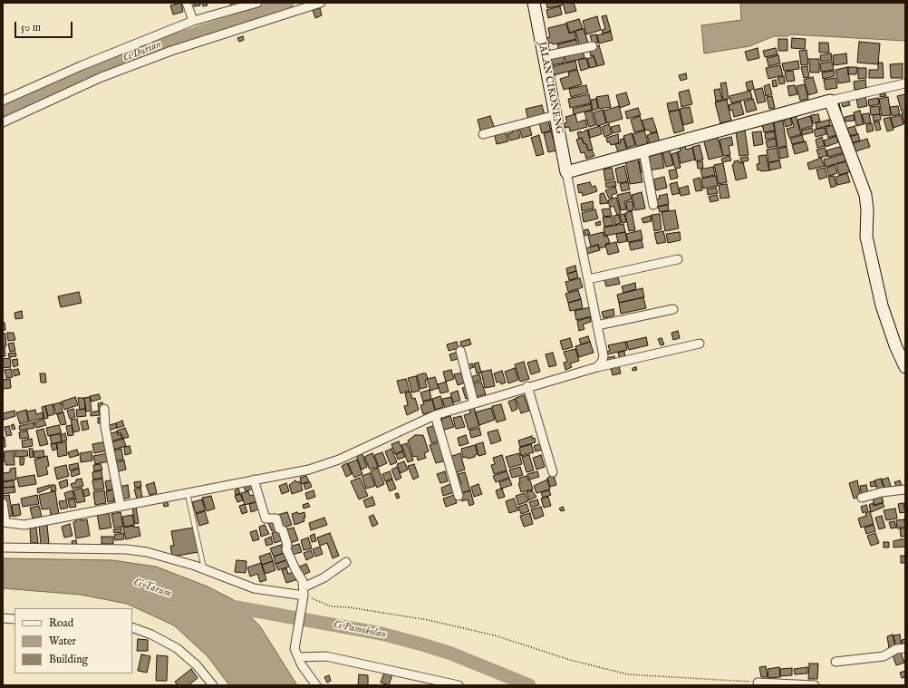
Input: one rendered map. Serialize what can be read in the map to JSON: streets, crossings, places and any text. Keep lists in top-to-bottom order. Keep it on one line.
{"streets":{"street":["JALAN CIKONENG"]},"water":["Ci Durian","Ci Tarum","Ci Pamokolan"],"legend":["Road","Water","Building"],"scale_bar":"50 m"}
